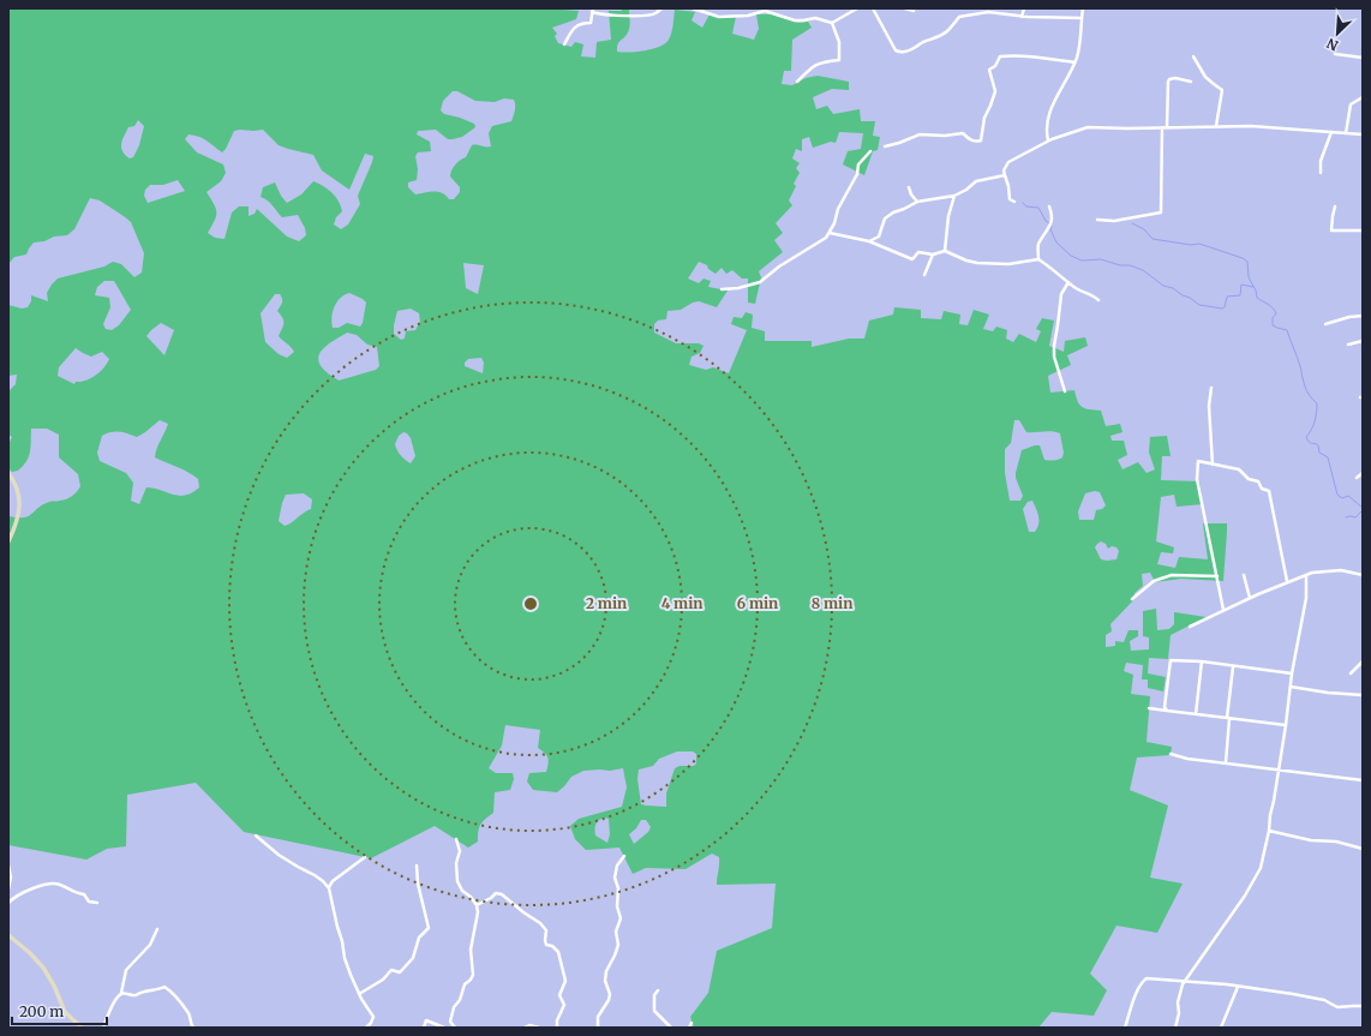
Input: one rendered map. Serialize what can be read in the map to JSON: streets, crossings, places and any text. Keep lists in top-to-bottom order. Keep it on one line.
{"scale_bar":"200 m","north":"bottom left","rings":["2 min","4 min","6 min","8 min"]}
